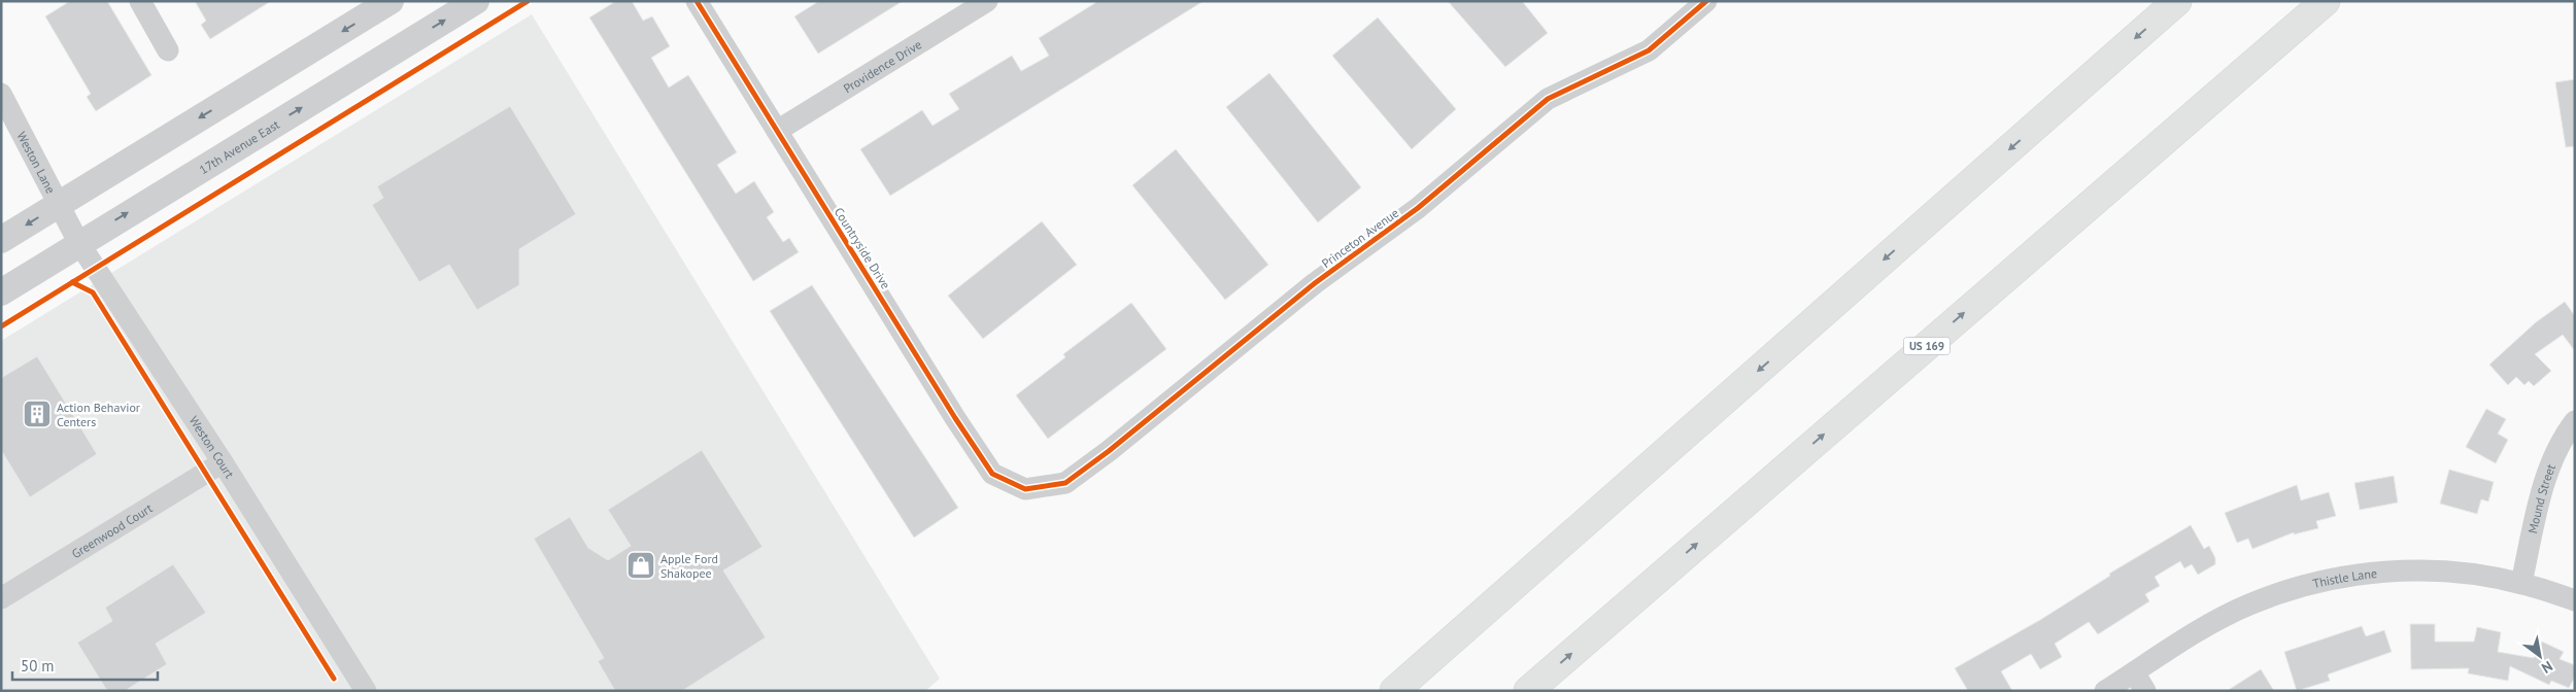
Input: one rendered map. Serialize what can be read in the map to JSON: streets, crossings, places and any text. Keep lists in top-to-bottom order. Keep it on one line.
{"streets":{"highway":["US 169"],"street":["Providence Drive","17th Avenue East","Weston Lane","Princeton Avenue","Countryside Drive","Weston Court","Mound Street","Greenwood Court","Thistle Lane"]},"crossings":[["Providence Drive","Countryside Drive"],["17th Avenue East","Weston Court"],["Weston Lane","Weston Court"],["Princeton Avenue","Countryside Drive"],["Weston Court","Greenwood Court"],["Mound Street","Thistle Lane"]],"places":{"building":["Action Behavior Centers"],"shop":["Apple Ford Shakopee"]},"scale_bar":"50 m","north":"bottom right"}
